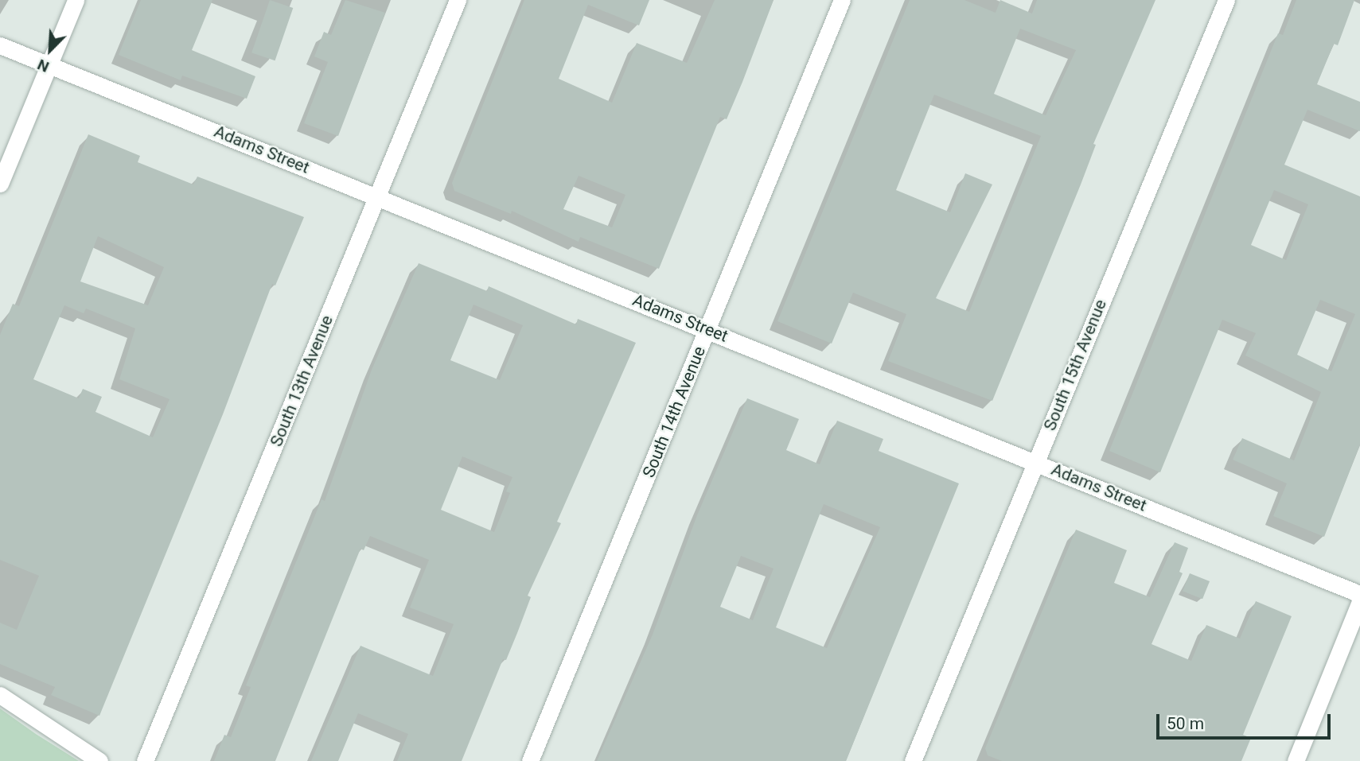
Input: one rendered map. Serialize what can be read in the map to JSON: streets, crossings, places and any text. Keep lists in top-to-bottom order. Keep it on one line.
{"streets":{"street":["Adams Street","South 15th Avenue","South 13th Avenue","South 14th Avenue"]},"crossings":[["Adams Street","South 15th Avenue"],["Adams Street","South 13th Avenue"],["Adams Street","South 14th Avenue"]],"scale_bar":"50 m","north":"bottom left"}
